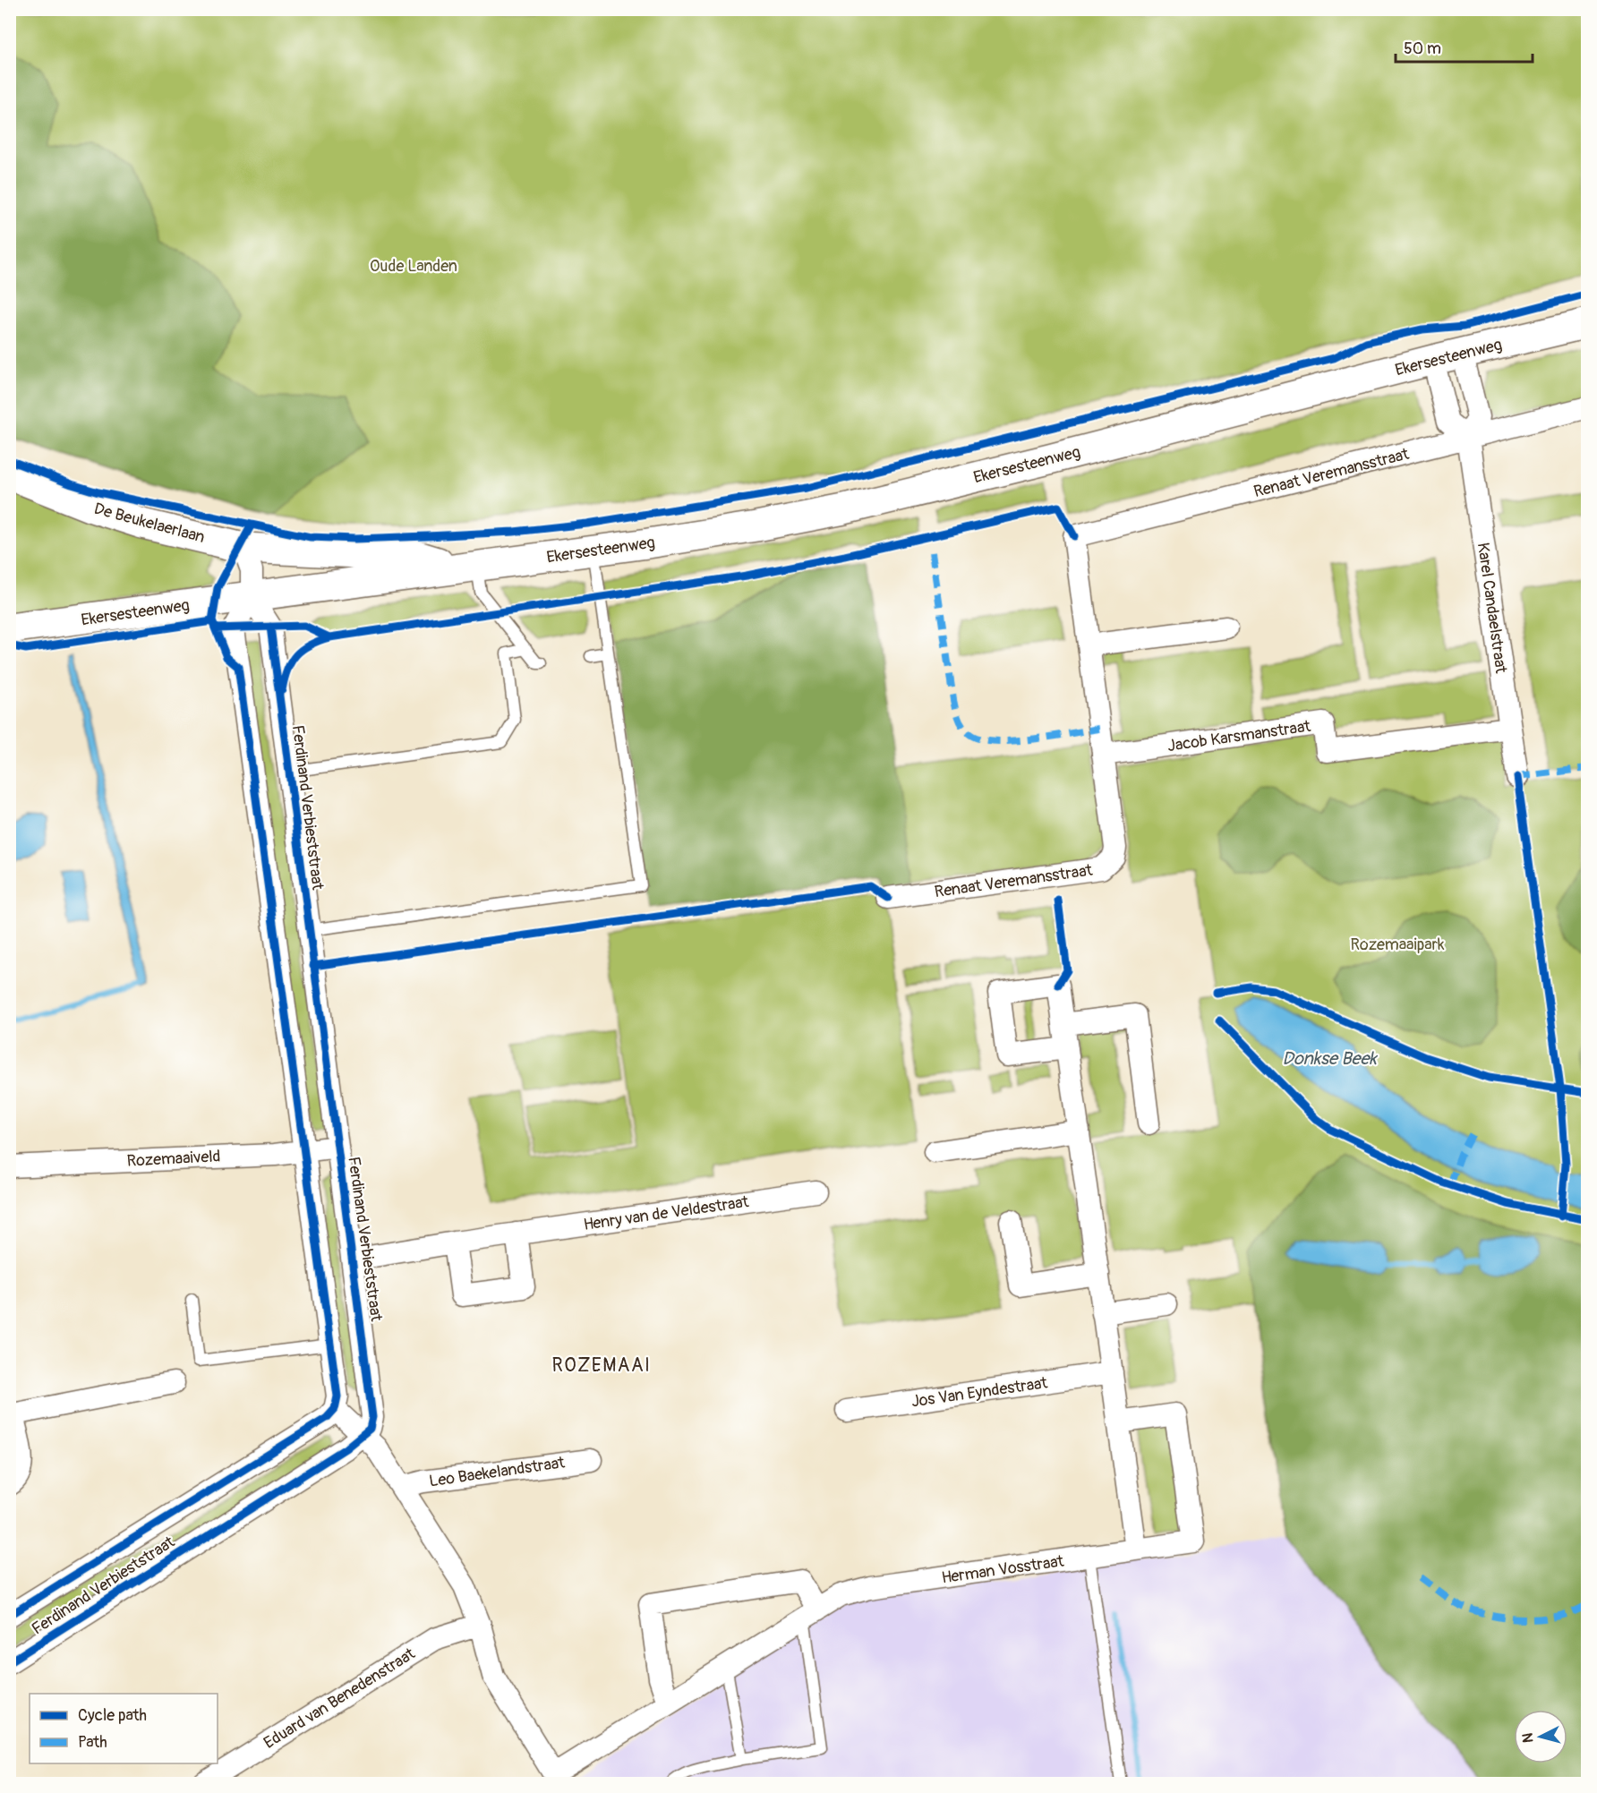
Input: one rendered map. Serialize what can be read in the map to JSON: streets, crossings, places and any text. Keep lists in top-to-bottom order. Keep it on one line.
{"streets":{"main road":["Ekersesteenweg","De Beukelaerlaan"],"street":["Renaat Veremansstraat","Karel Candaelstraat","Jacob Karsmanstraat","Ferdinand Verbieststraat","Rozemaaiveld","Henry van de Veldestraat","Jos Van Eyndestraat","Leo Baekelandstraat","Herman Vosstraat","Eduard van Benedenstraat"]},"crossings":[["Ekersesteenweg","De Beukelaerlaan"],["Ekersesteenweg","Karel Candaelstraat"],["Ekersesteenweg","Ferdinand Verbieststraat"],["Renaat Veremansstraat","Karel Candaelstraat"],["Renaat Veremansstraat","Jacob Karsmanstraat"],["Karel Candaelstraat","Jacob Karsmanstraat"],["Ferdinand Verbieststraat","Rozemaaiveld"],["Ferdinand Verbieststraat","Henry van de Veldestraat"],["Ferdinand Verbieststraat","Leo Baekelandstraat"],["Leo Baekelandstraat","Herman Vosstraat"],["Leo Baekelandstraat","Eduard van Benedenstraat"]],"districts":["ROZEMAAI"],"water":["Donkse Beek"],"parks":["Oude Landen","Rozemaaipark"],"legend":["Cycle path","Path"],"scale_bar":"50 m","north":"left"}
